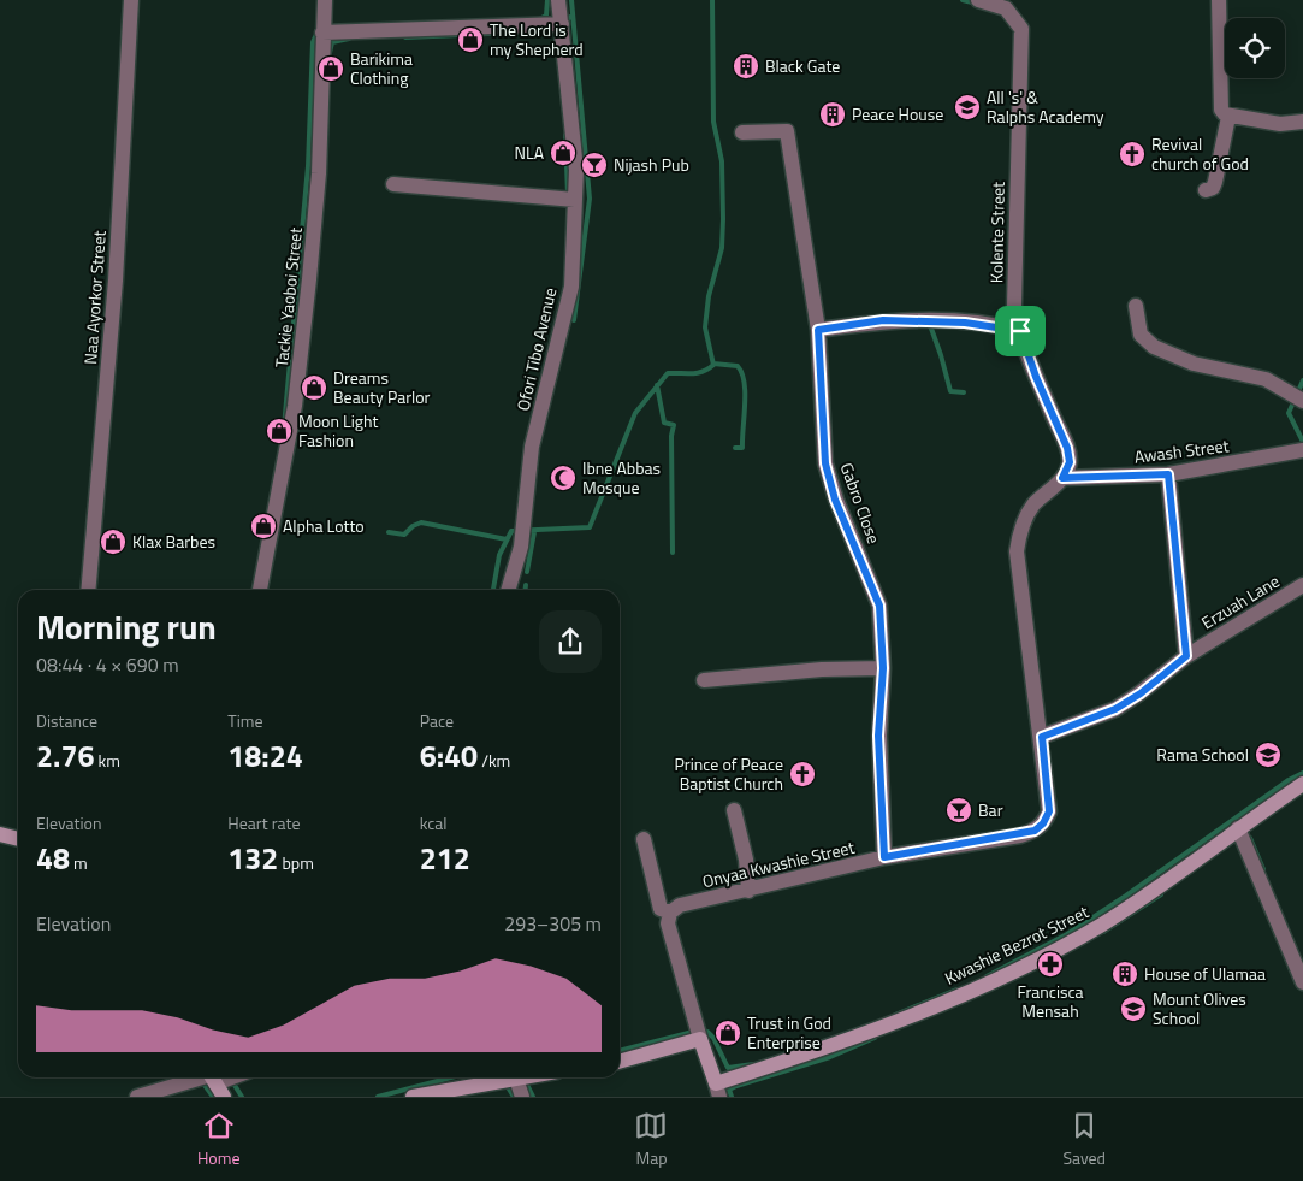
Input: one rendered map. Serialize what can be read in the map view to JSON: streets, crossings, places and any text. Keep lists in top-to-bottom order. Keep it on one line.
{"streets":{"street":["Kolente Street","Naa Ayorkor Street","Tackie Yaoboi Street","Ofori Tibo Avenue","Awash Street","Gabro Close","Erzuah Lane","Onyaa Kwashie Street","Kwashie Bezrot Street"]},"crossings":[["Kolente Street","Awash Street"],["Kolente Street","Onyaa Kwashie Street"],["Awash Street","Onyaa Kwashie Street"],["Gabro Close","Onyaa Kwashie Street"],["Erzuah Lane","Onyaa Kwashie Street"]],"places":{"shop":["The Lord is my Shepherd","Barikima Clothing","NLA","Dreams Beauty Parlor","Moon Light Fashion","Alpha Lotto","Klax Barbes","Trust in God Enterprise"],"building":["Black Gate","Peace House","House of Ulamaa"],"school or university":["All 's' & Ralphs Academy","Rama School","Mount Olives School"],"church":["Revival church of God","Prince of Peace Baptist Church"],"bar":["Nijash Pub","Bar"],"mosque":["Ibne Abbas Mosque"],"pharmacy":["Francisca Mensah"]},"page":{"heading":["Morning run","08:44 · 4 × 690 m"],"stats":[["Distance","2.76 km"],["Time","18:24"],["Pace","6:40 /km"],["Elevation","48 m"],["Heart rate","132 bpm"],["kcal","212"]],"chart":["Elevation","293–305 m"],"tabs":["Home","Map","Saved"]}}
